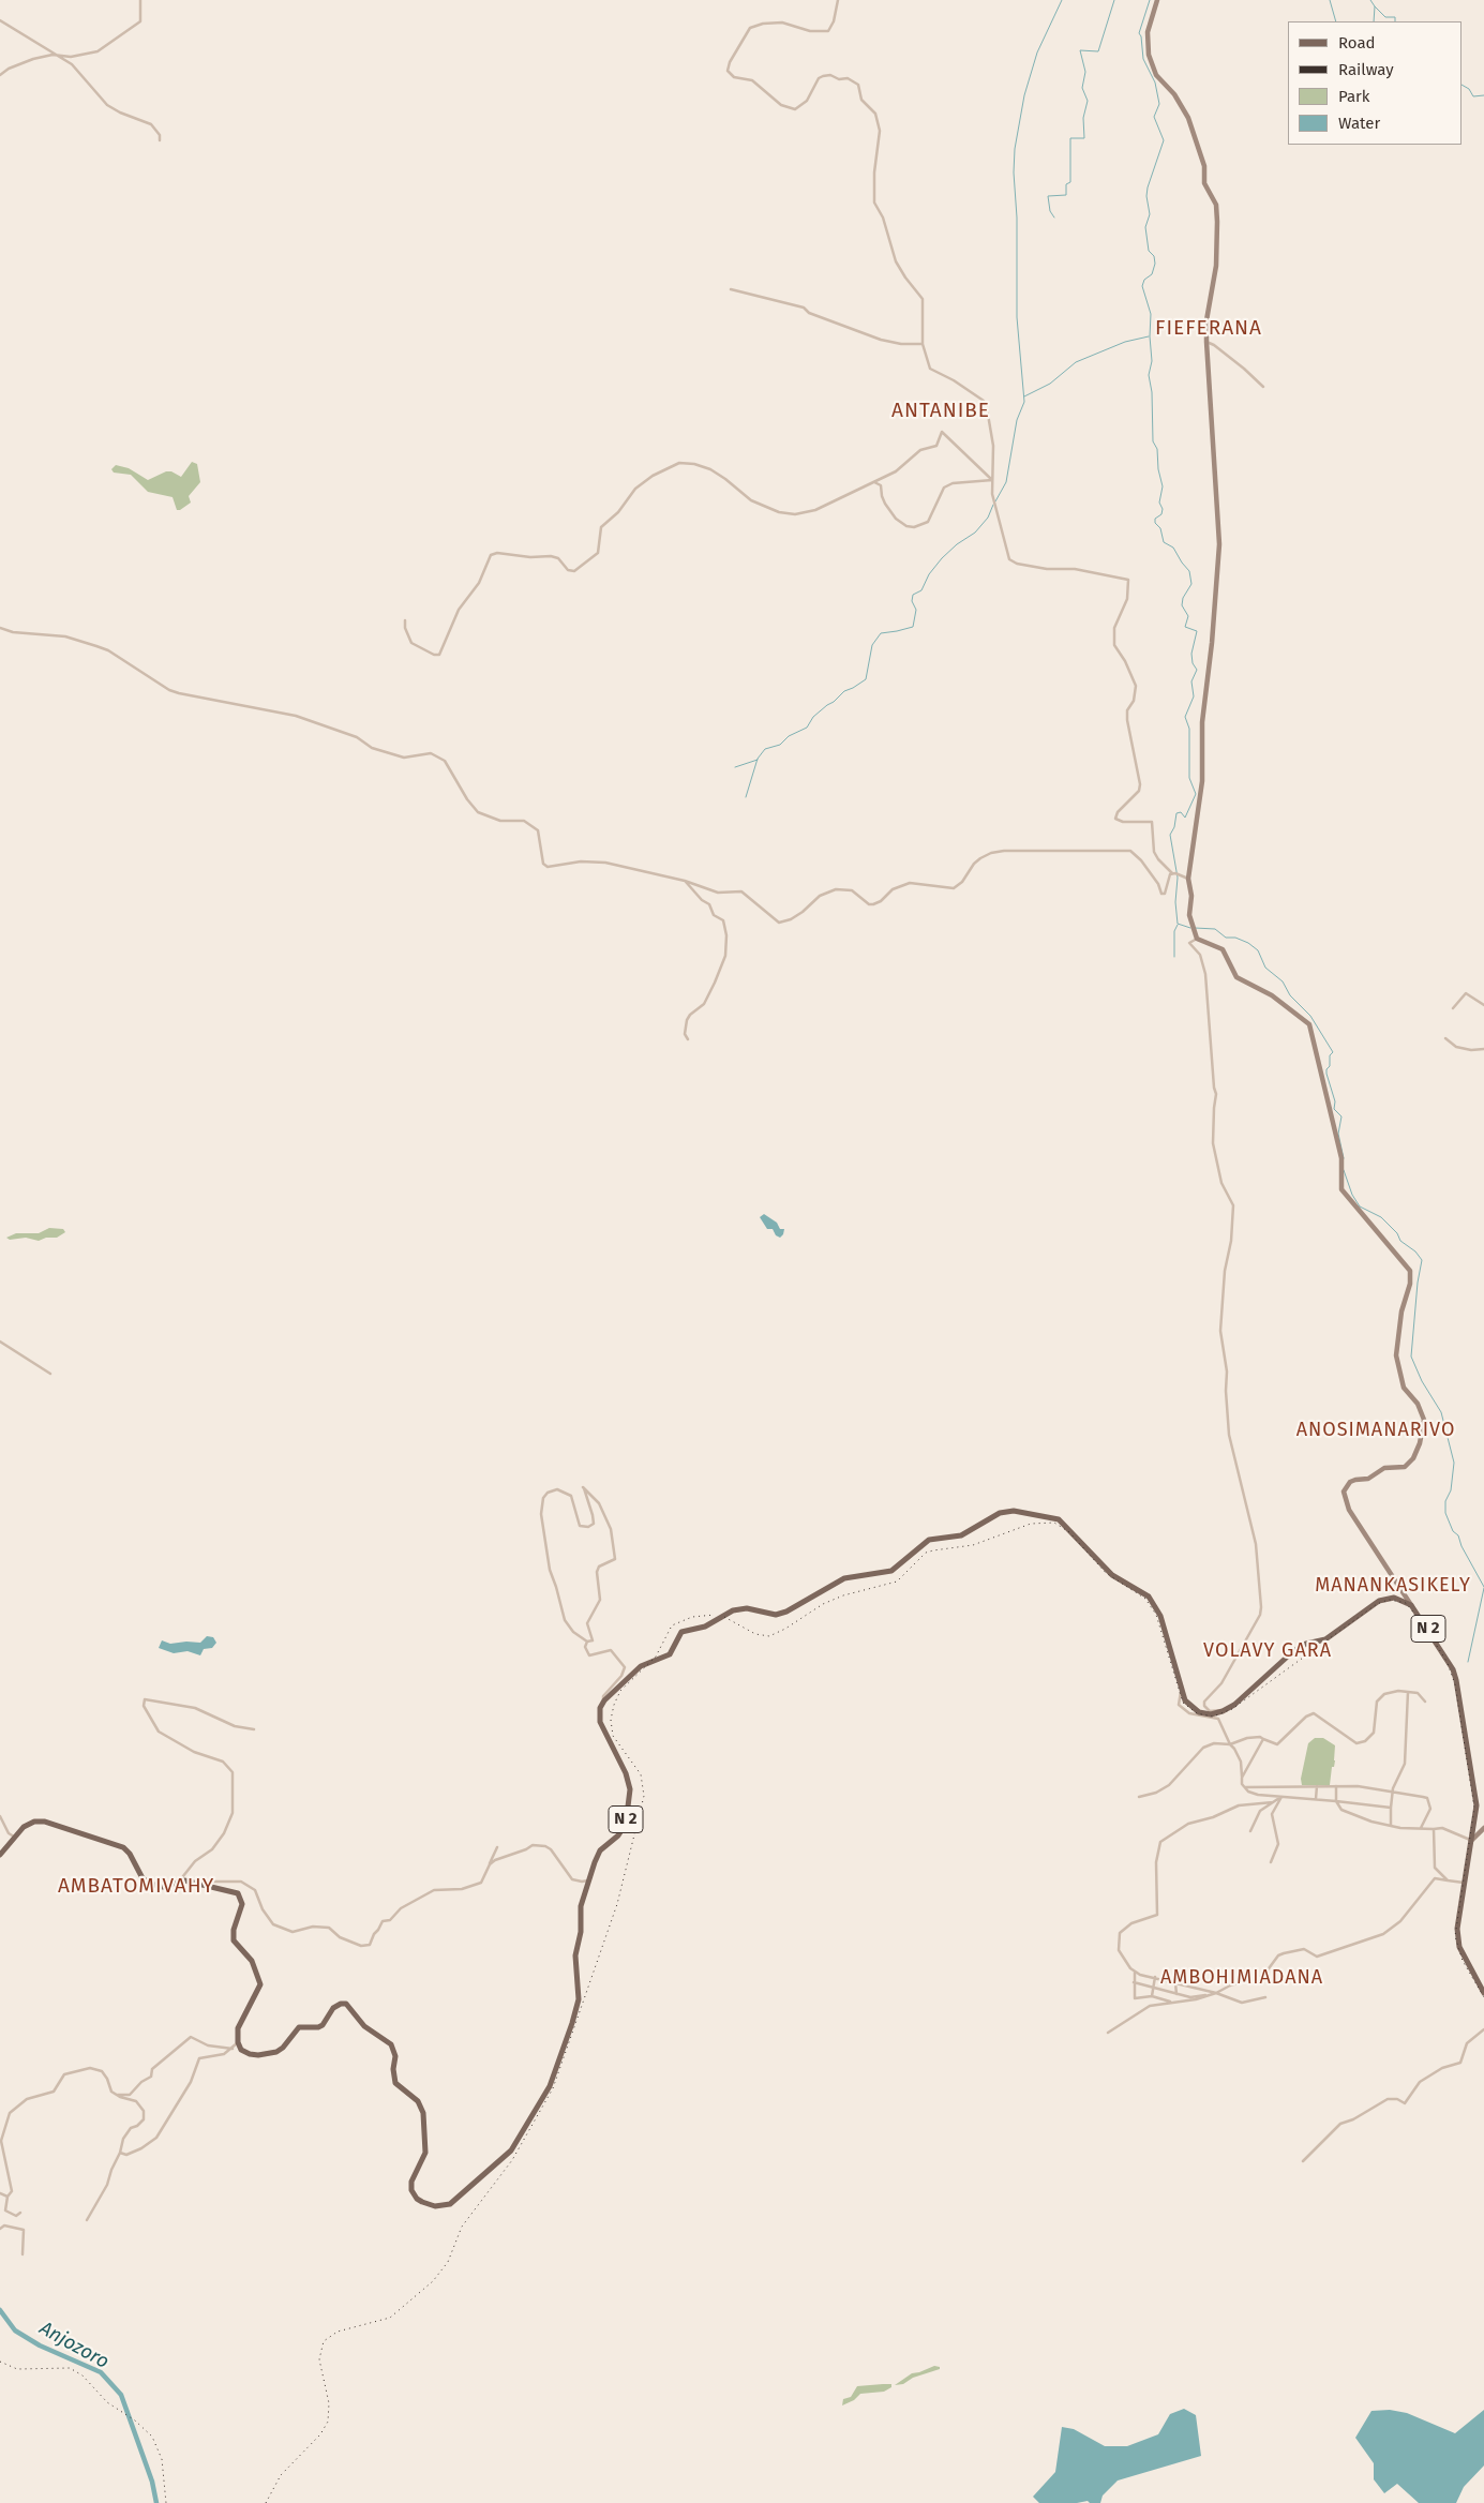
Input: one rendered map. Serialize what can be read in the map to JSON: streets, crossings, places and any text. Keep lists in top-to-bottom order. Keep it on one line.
{"streets":{"main road":["N 2"]},"districts":["FIEFERANA","ANTANIBE","ANOSIMANARIVO","MANANKASIKELY","VOLAVY GARA","AMBATOMIVAHY","AMBOHIMIADANA"],"water":["Anjozoro"],"legend":["Road","Railway","Park","Water"]}
